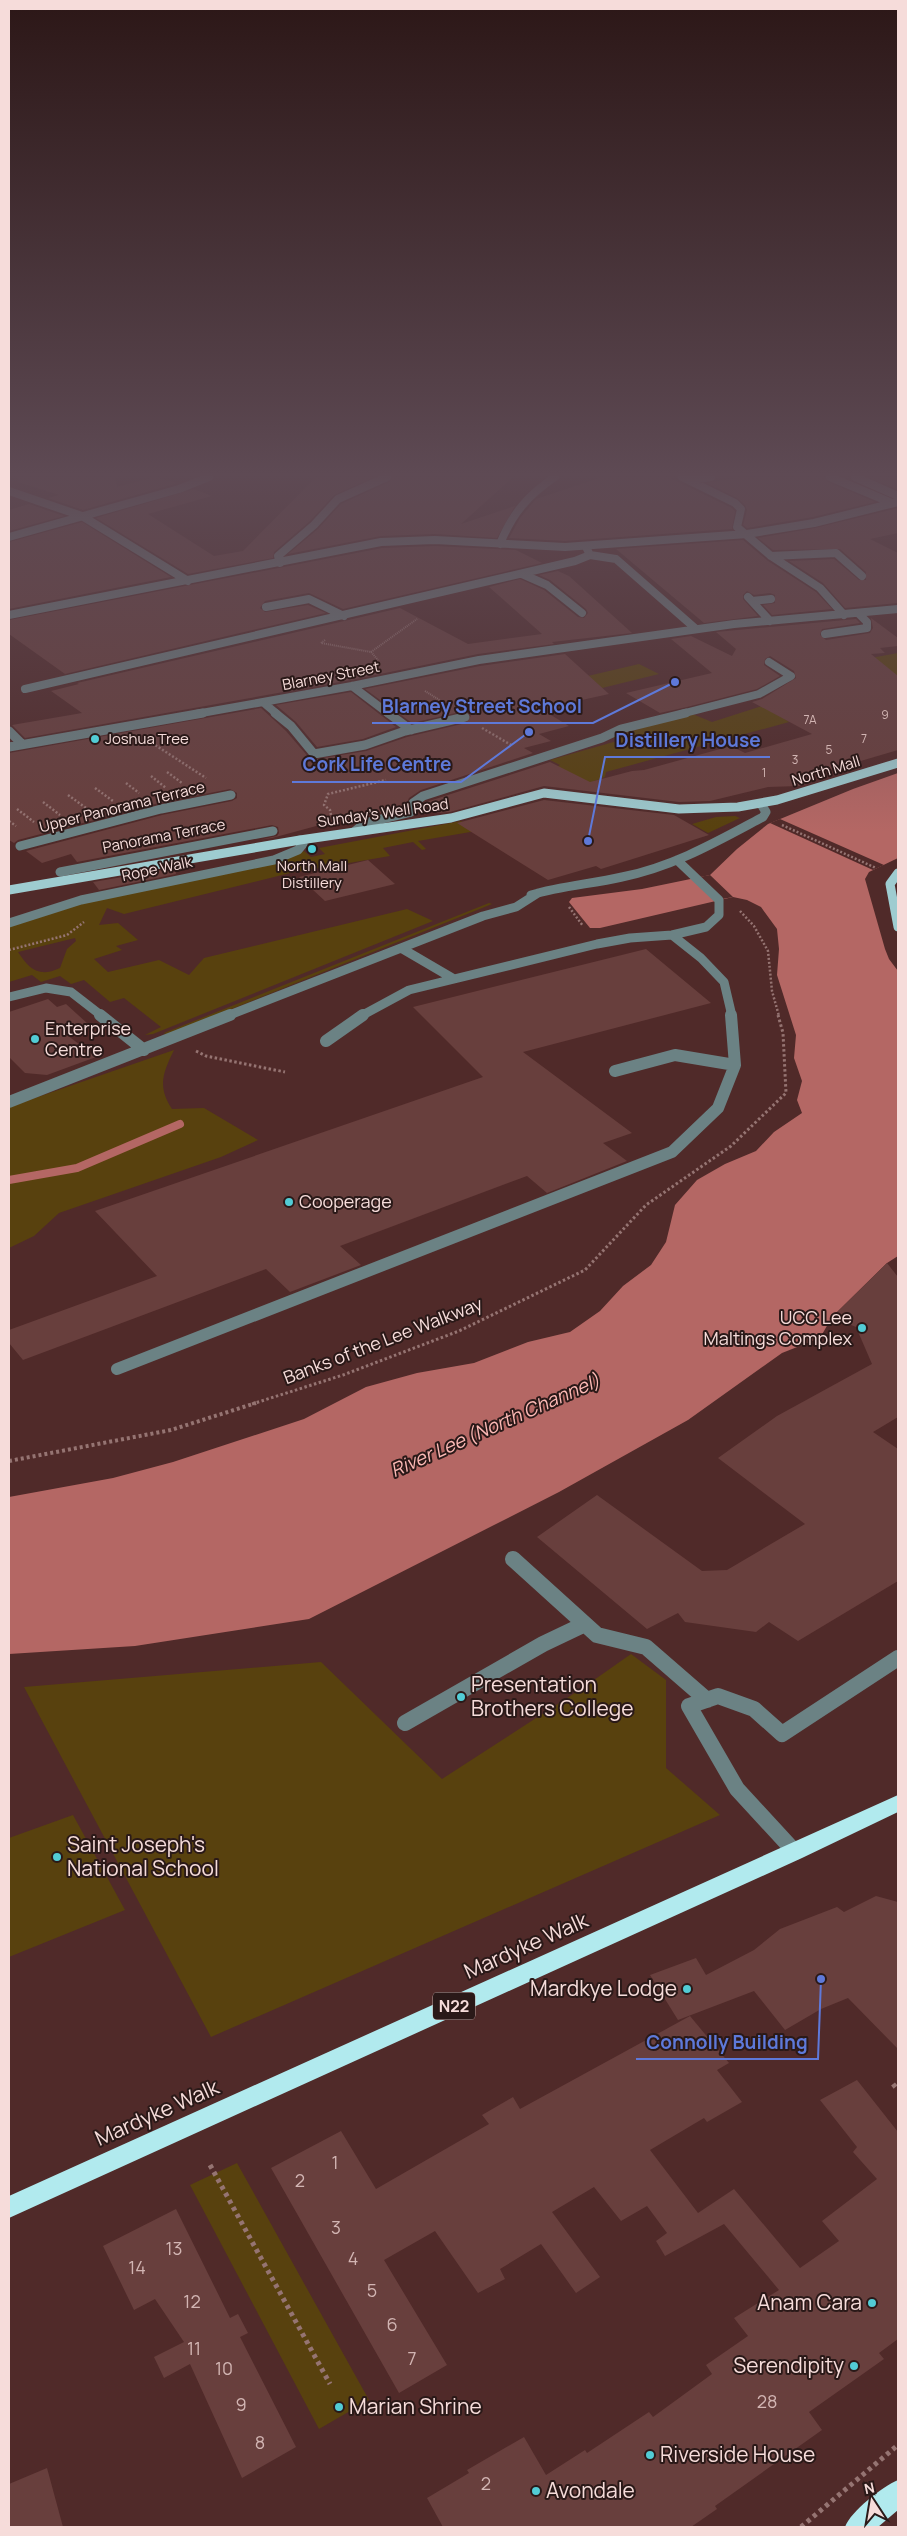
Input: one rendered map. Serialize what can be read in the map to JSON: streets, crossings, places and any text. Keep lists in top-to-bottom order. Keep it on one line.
{"streets":{"highway":["Mardyke Walk","N22"],"main road":["North Mall","Sunday's Well Road"],"street":["Blarney Street","Upper Panorama Terrace","Panorama Terrace","Rope Walk"],"path":["Banks of the Lee Walkway"]},"crossings":[["North Mall","Sunday's Well Road"],["Sunday's Well Road","Rope Walk"]],"water":["River Lee (North Channel)"],"places":["Blarney Street School","Cork Life Centre","Joshua Tree","Distillery House","North Mall Distillery","Enterprise Centre","Cooperage","UCC Lee Maltings Complex","Presentation Brothers College","Saint Joseph's National School","Connolly Building","Mardkye Lodge","Anam Cara","Serendipity","Marian Shrine","Riverside House","Avondale"],"house_numbers":["9","7A","7","5","3","1","1","2","3","13","4","14","5","12","6","11","7","10","28","9","8","2"],"north":"top"}
